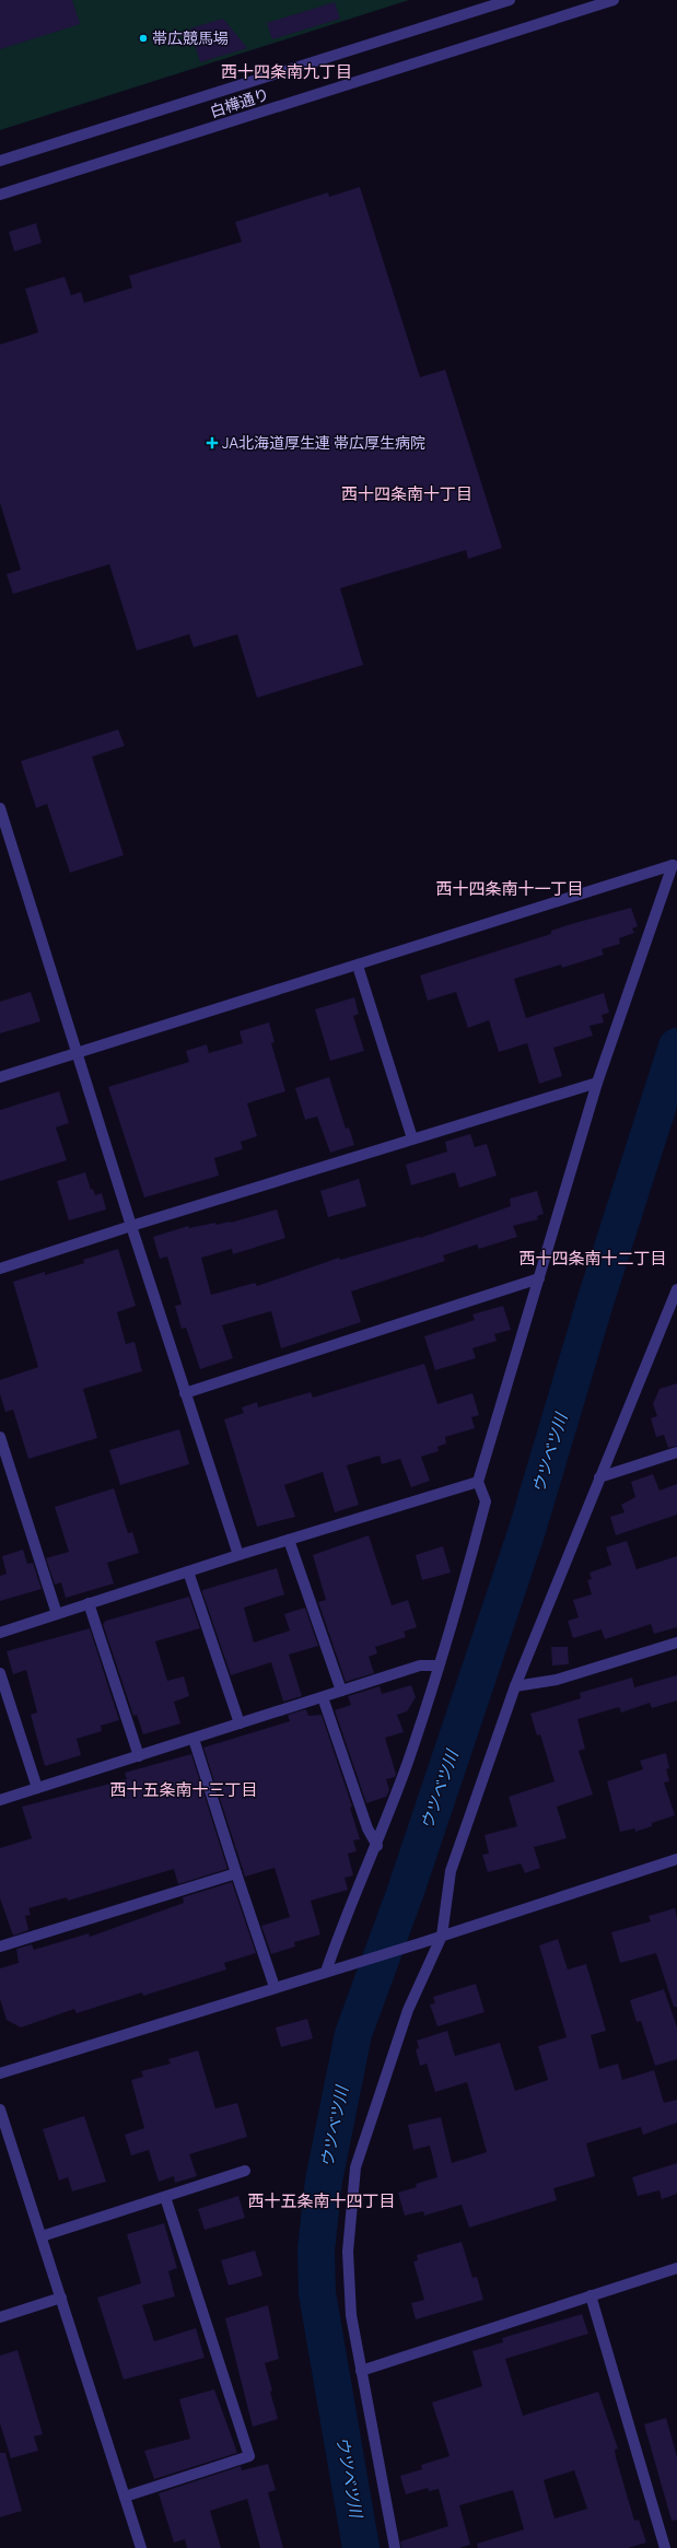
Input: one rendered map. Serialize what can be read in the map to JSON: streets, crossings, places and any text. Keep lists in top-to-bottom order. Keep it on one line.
{"streets":{"street":["白樺通り"]},"districts":["西十四条南九丁目","西十四条南十丁目","西十四条南十一丁目","西十四条南十二丁目","西十五条南十三丁目","西十五条南十四丁目"],"water":["ウツベツ川"],"places":{"other":["帯広競馬場"],"health":["JA北海道厚生連 帯広厚生病院"]}}
